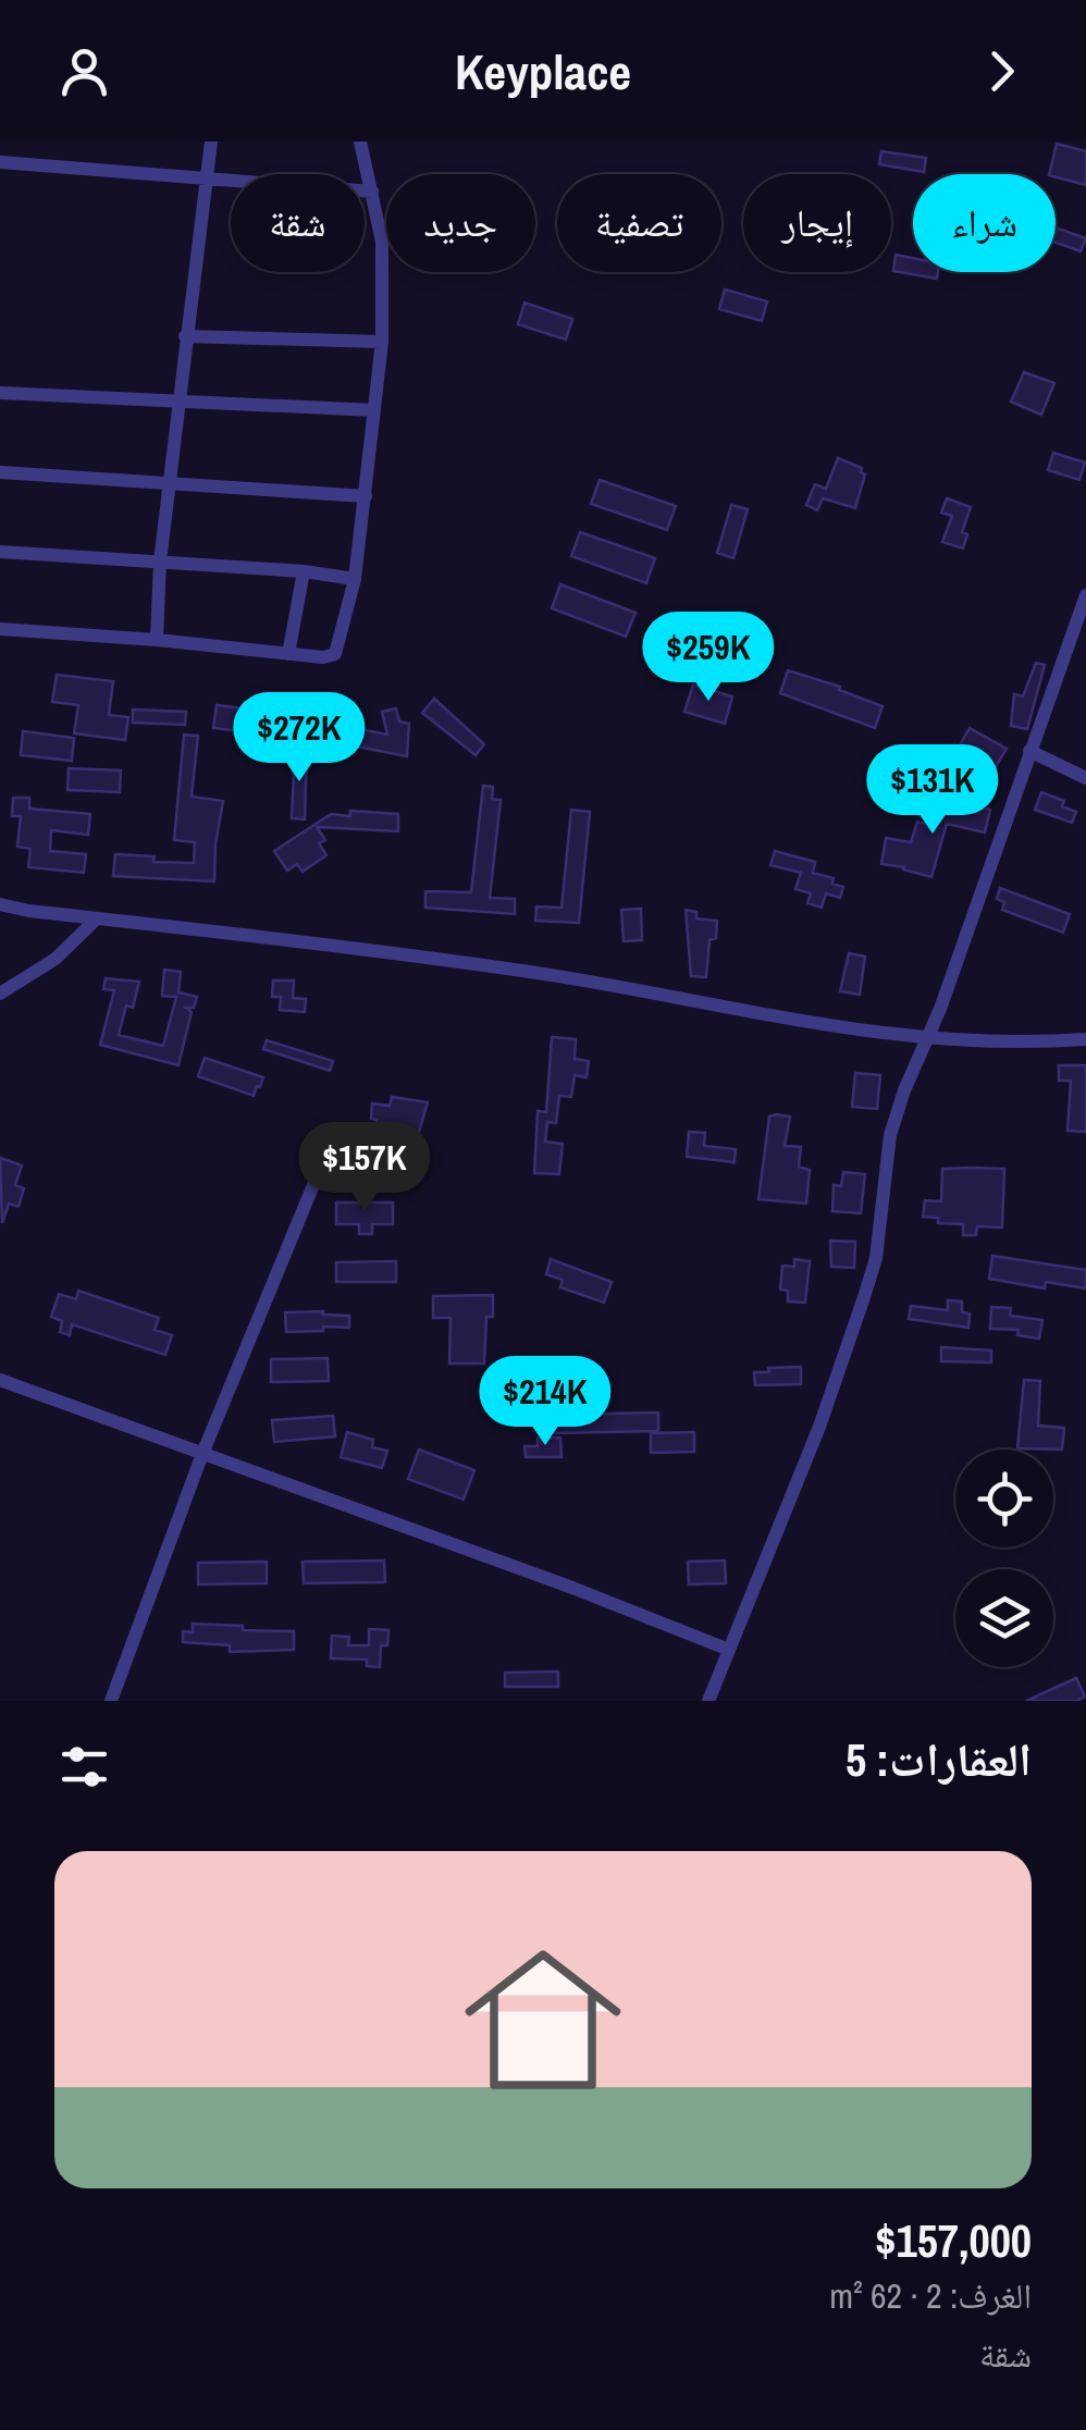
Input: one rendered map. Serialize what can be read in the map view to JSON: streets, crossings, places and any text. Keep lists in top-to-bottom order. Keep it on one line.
{"page":{"header":"Keyplace","chip":["شراء","إيجار","تصفية","جديد","شقة"],"price":["$259K","$272K","$131K","$157K","$214K"],"heading":"العقارات: 5","list":[{"name":"$157,000","note":"الغرف: 2 · 62 m² · شقة"}]}}
